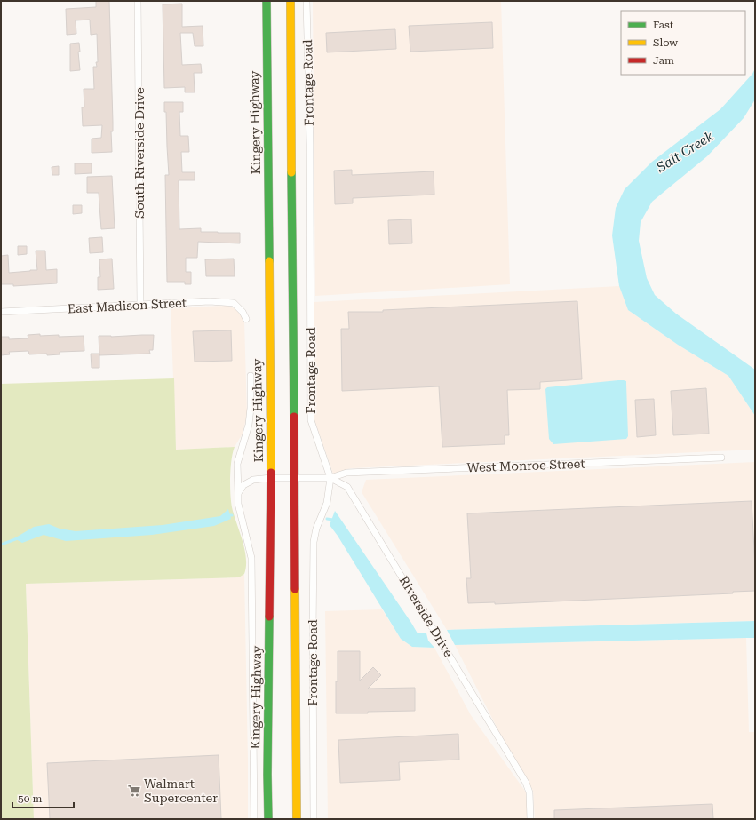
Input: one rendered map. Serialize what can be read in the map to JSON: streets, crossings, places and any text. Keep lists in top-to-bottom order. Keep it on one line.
{"streets":{"highway":["Kingery Highway"],"street":["Frontage Road","South Riverside Drive","East Madison Street","West Monroe Street","Riverside Drive"]},"crossings":[["Frontage Road","West Monroe Street"],["Frontage Road","Riverside Drive"],["Kingery Highway","Riverside Drive"],["South Riverside Drive","East Madison Street"],["West Monroe Street","Riverside Drive"]],"water":["Salt Creek"],"places":{"supermarket":["Walmart Supercenter"]},"legend":["Fast","Slow","Jam"],"scale_bar":"50 m"}
